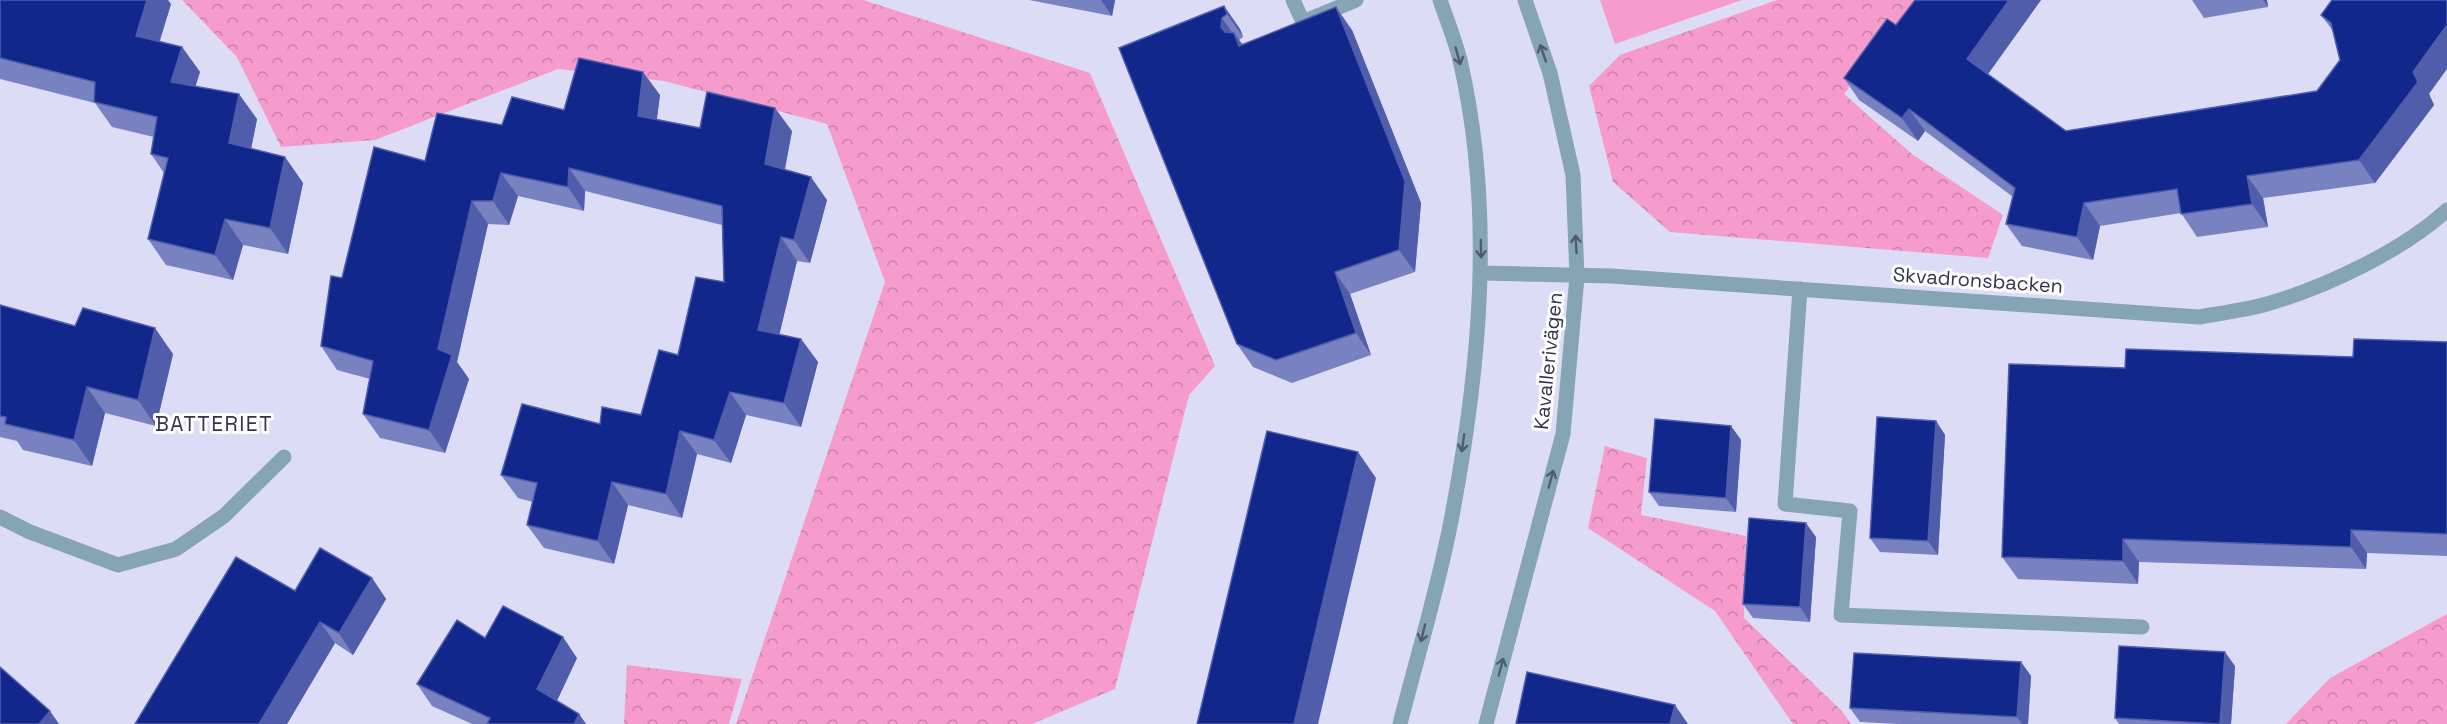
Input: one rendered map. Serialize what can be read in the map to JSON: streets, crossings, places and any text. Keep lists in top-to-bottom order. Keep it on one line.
{"streets":{"street":["Skvadronsbacken","Kavallerivägen"]},"crossings":[["Skvadronsbacken","Kavallerivägen"]],"districts":["BATTERIET"]}
